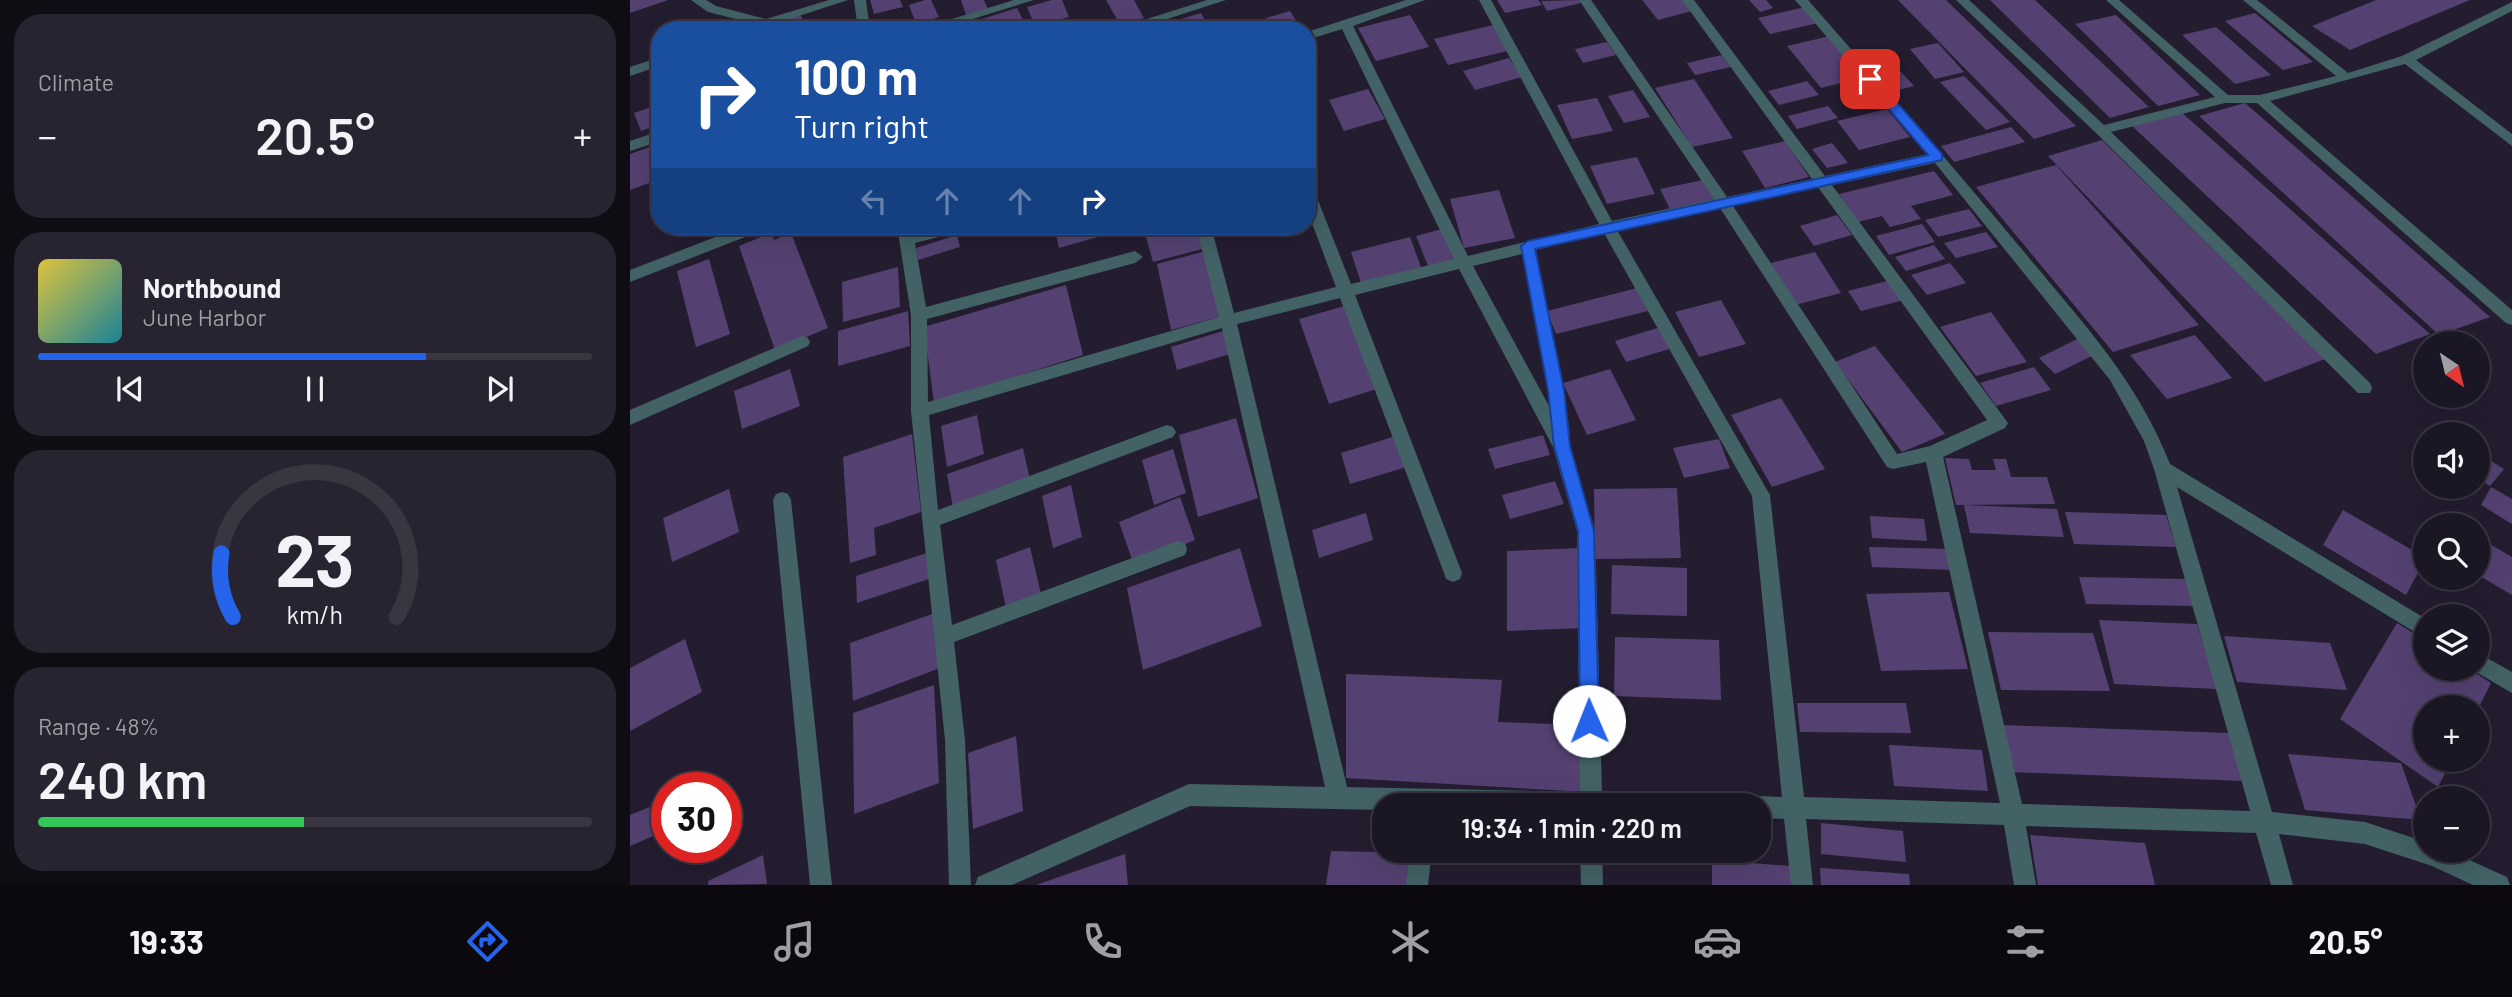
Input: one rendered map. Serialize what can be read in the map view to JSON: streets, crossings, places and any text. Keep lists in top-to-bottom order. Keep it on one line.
{"north":"bottom right","page":{"tile":["Climate",["Range · 48%","240 km"]],"turn":["100 m","Turn right"],"heat":["−","20.5°","+"],"song":["Northbound","June Harbor"],"map_buttons":["+","−"],"limit":"30","trip":"19:34 · 1 min · 220 m","tabs":["19:33","20.5°"],"gauge":["23","km/h"]}}
